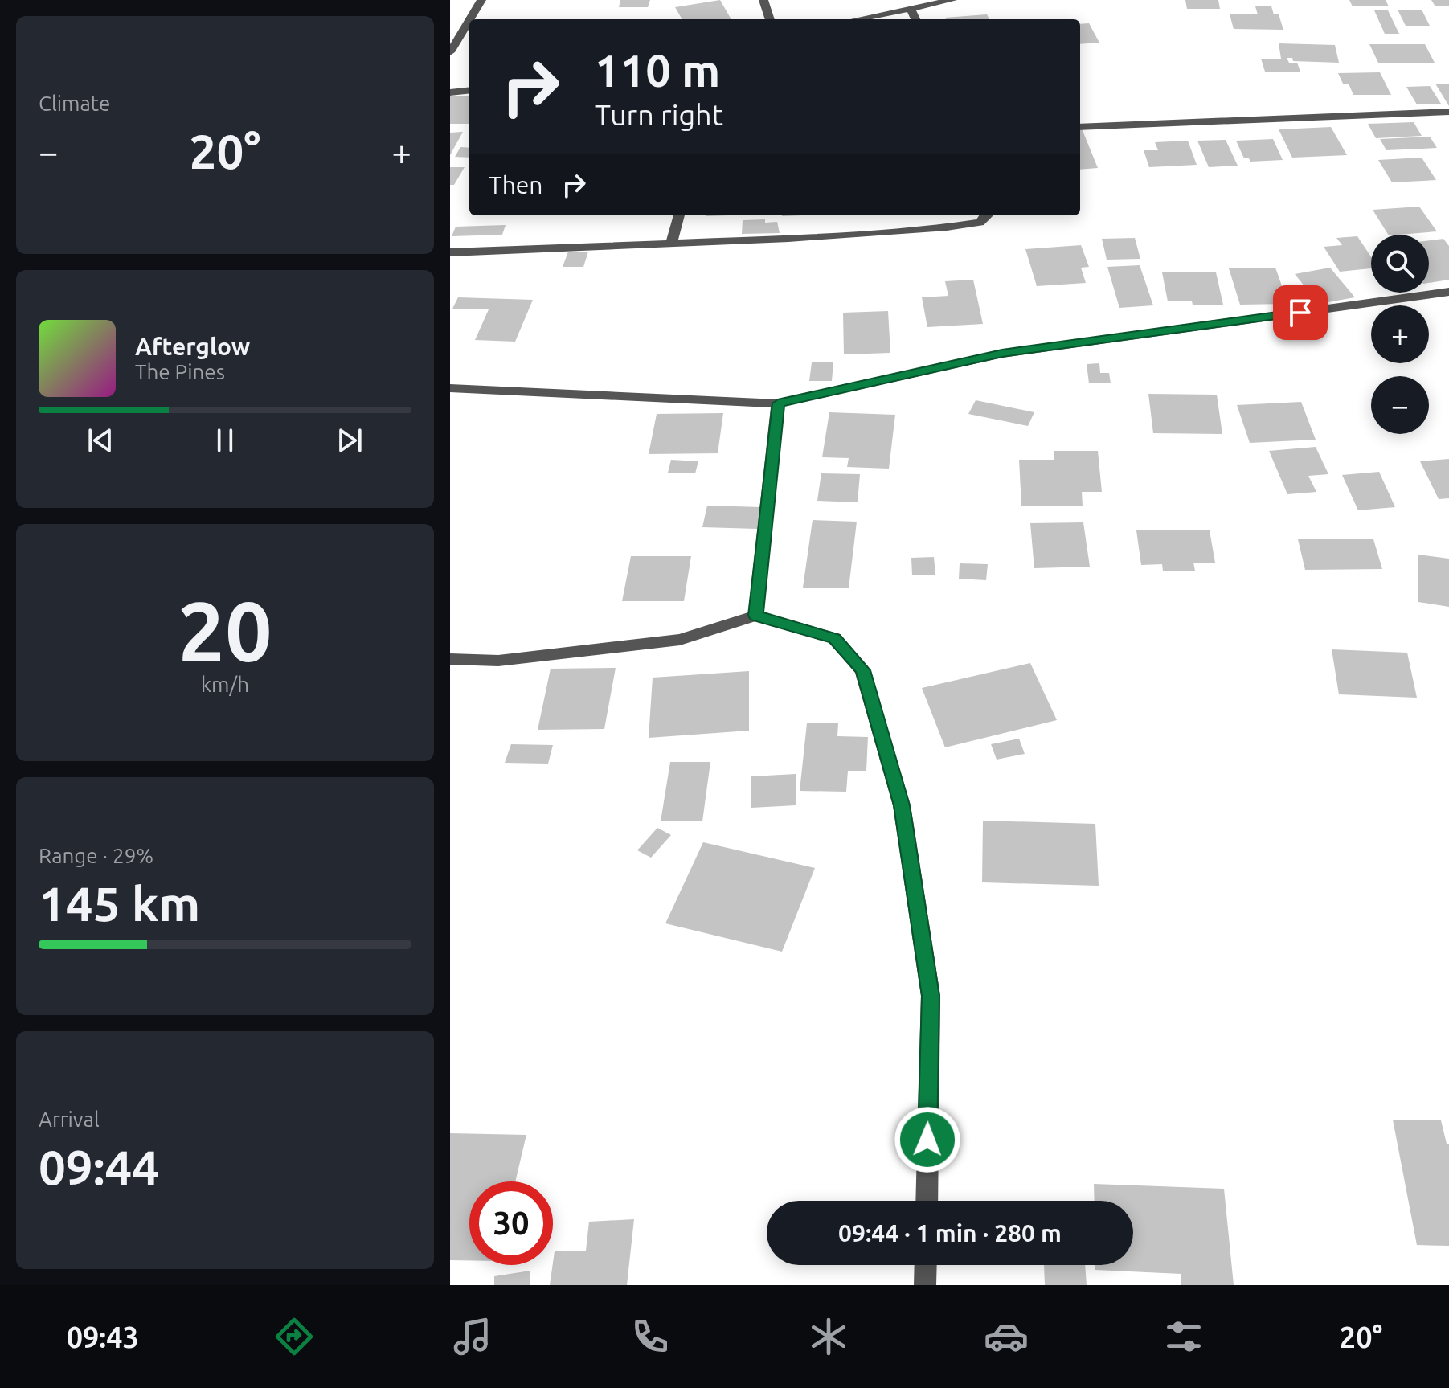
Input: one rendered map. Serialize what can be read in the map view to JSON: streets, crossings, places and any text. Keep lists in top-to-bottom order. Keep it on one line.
{"page":{"tile":["Climate",["20","km/h"],["Range · 29%","145 km"],["Arrival","09:44"]],"turn":["110 m","Turn right"],"heat":["−","20°","+"],"then":"Then","map_buttons":["+","−"],"song":["Afterglow","The Pines"],"limit":"30","trip":"09:44 · 1 min · 280 m","tabs":["09:43","20°"]}}
